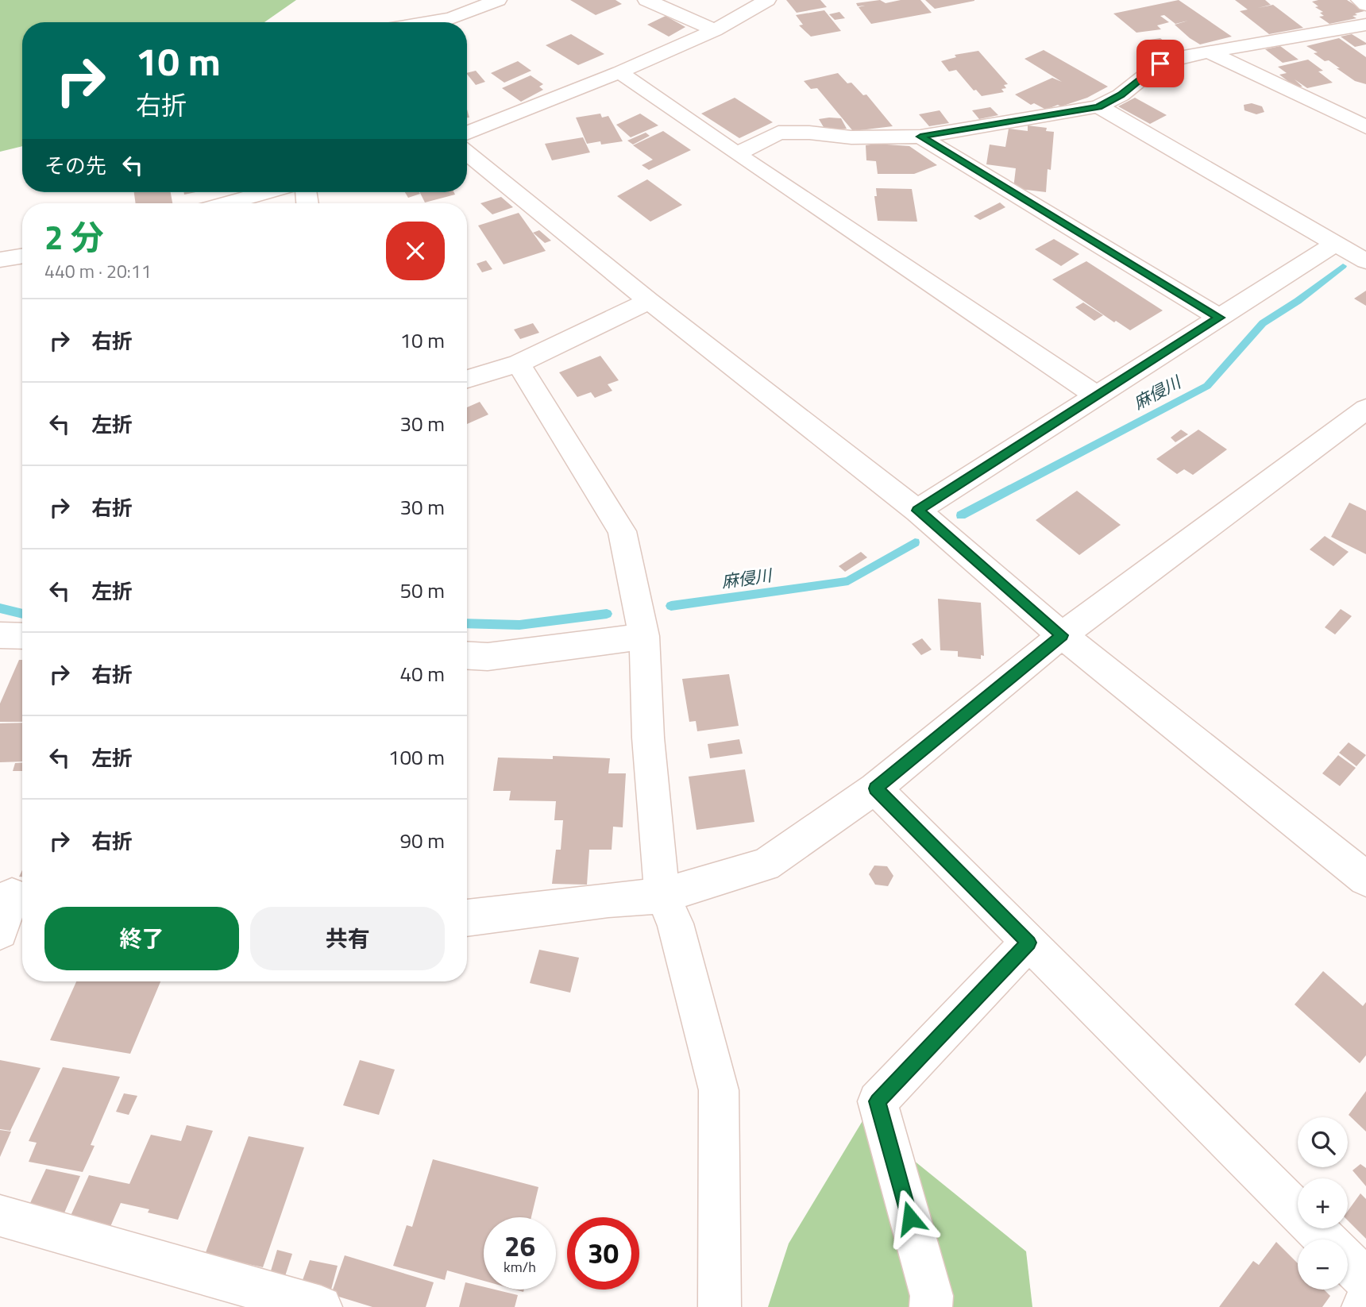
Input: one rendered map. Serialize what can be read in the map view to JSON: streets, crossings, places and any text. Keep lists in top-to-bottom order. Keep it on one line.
{"water":["麻侵川"],"page":{"turn":["10 m","右折"],"then":"その先","heading":["2 分","440 m · 20:11"],"list":[{"name":"右折","value":"10 m"},{"name":"左折","value":"30 m"},{"name":"右折","value":"30 m"},{"name":"左折","value":"50 m"},{"name":"右折","value":"40 m"},{"name":"左折","value":"100 m"},{"name":"右折","value":"90 m"}],"buttons":["終了","共有"],"map_buttons":["+","−"],"speed":"26 km/h","limit":"30"}}
